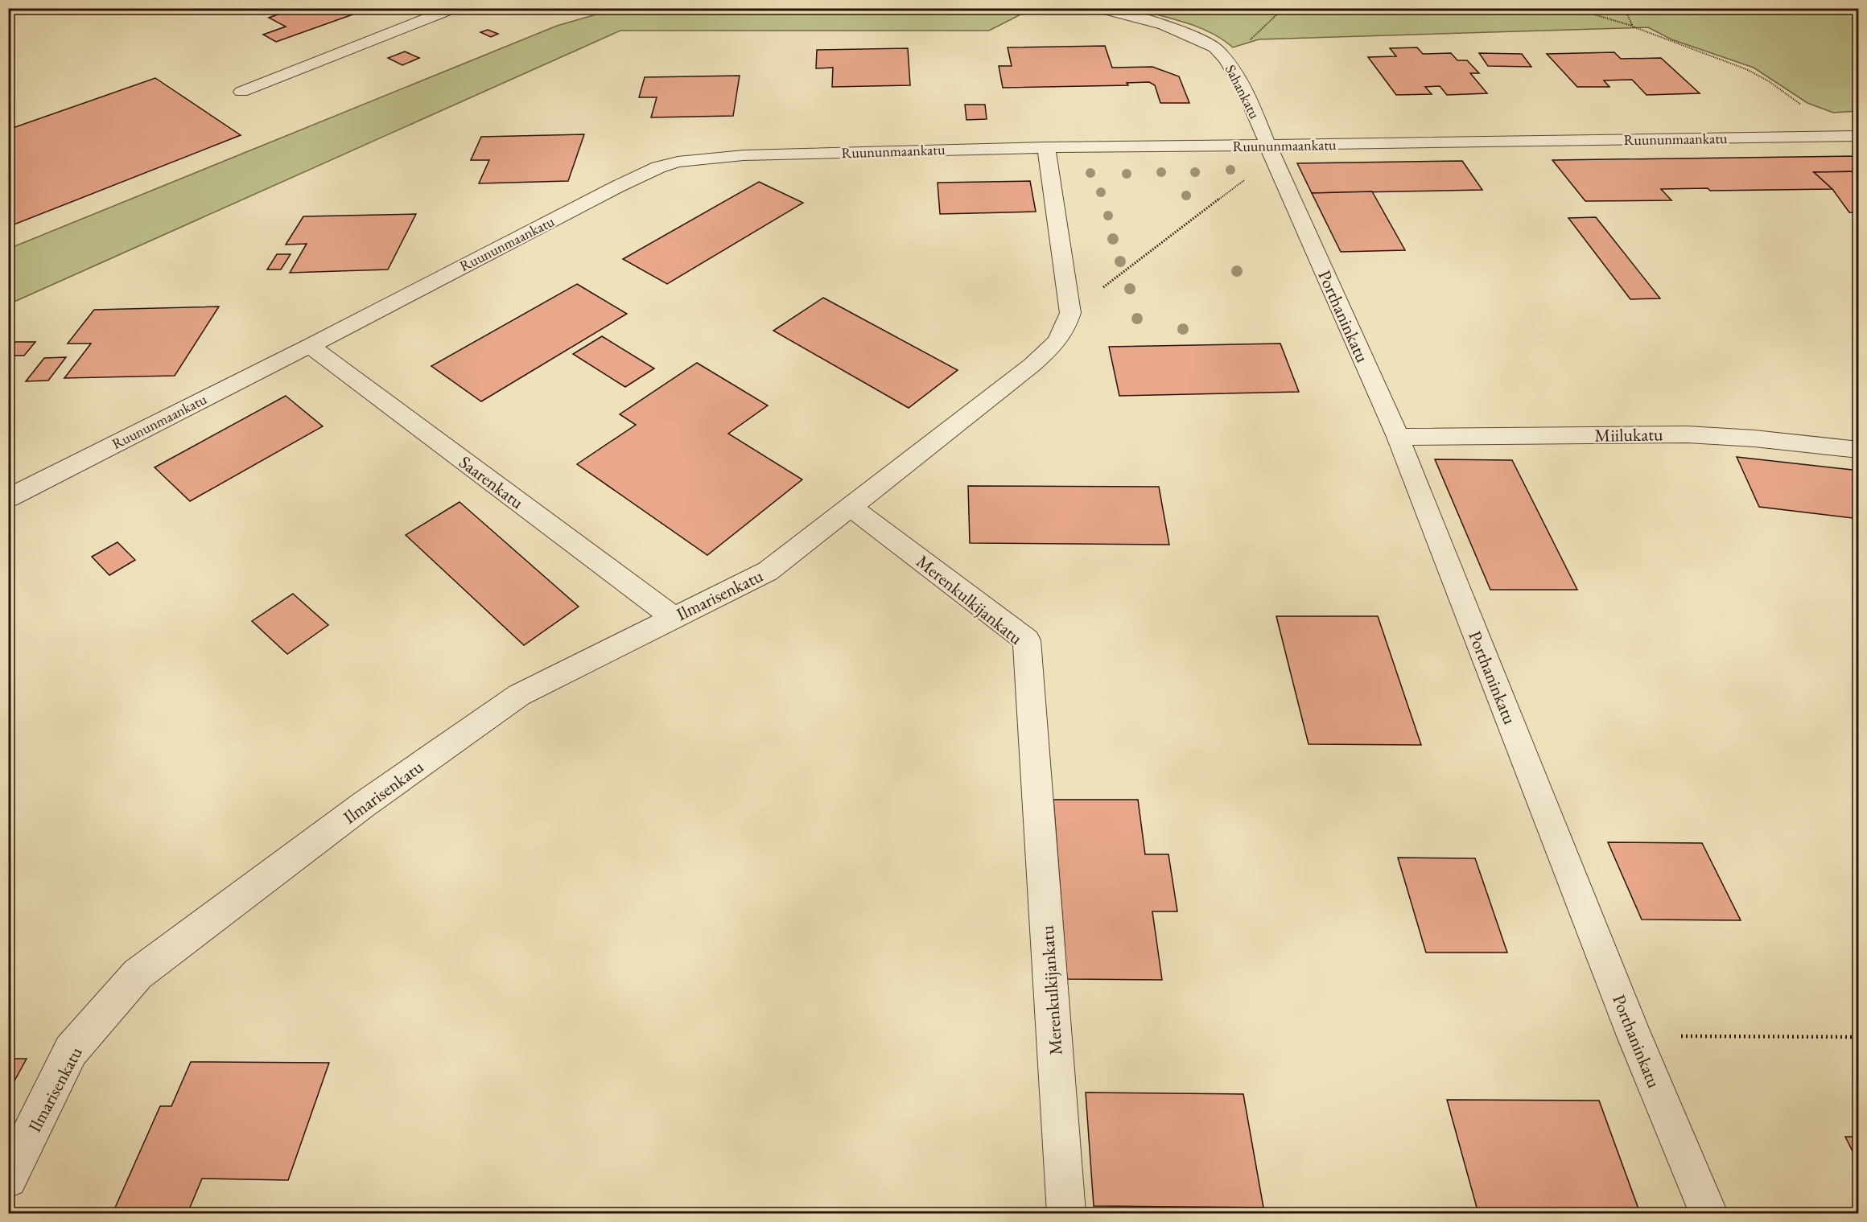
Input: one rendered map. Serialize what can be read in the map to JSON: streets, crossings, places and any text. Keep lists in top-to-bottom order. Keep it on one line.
{"streets":{"street":["Sahankatu","Ruununmaankatu","Porthaninkatu","Miilukatu","Saarenkatu","Ilmarisenkatu","Merenkulkijankatu"]},"crossings":[["Sahankatu","Ruununmaankatu"],["Sahankatu","Porthaninkatu"],["Ruununmaankatu","Porthaninkatu"],["Ruununmaankatu","Saarenkatu"],["Porthaninkatu","Miilukatu"],["Saarenkatu","Ilmarisenkatu"],["Ilmarisenkatu","Merenkulkijankatu"]]}
